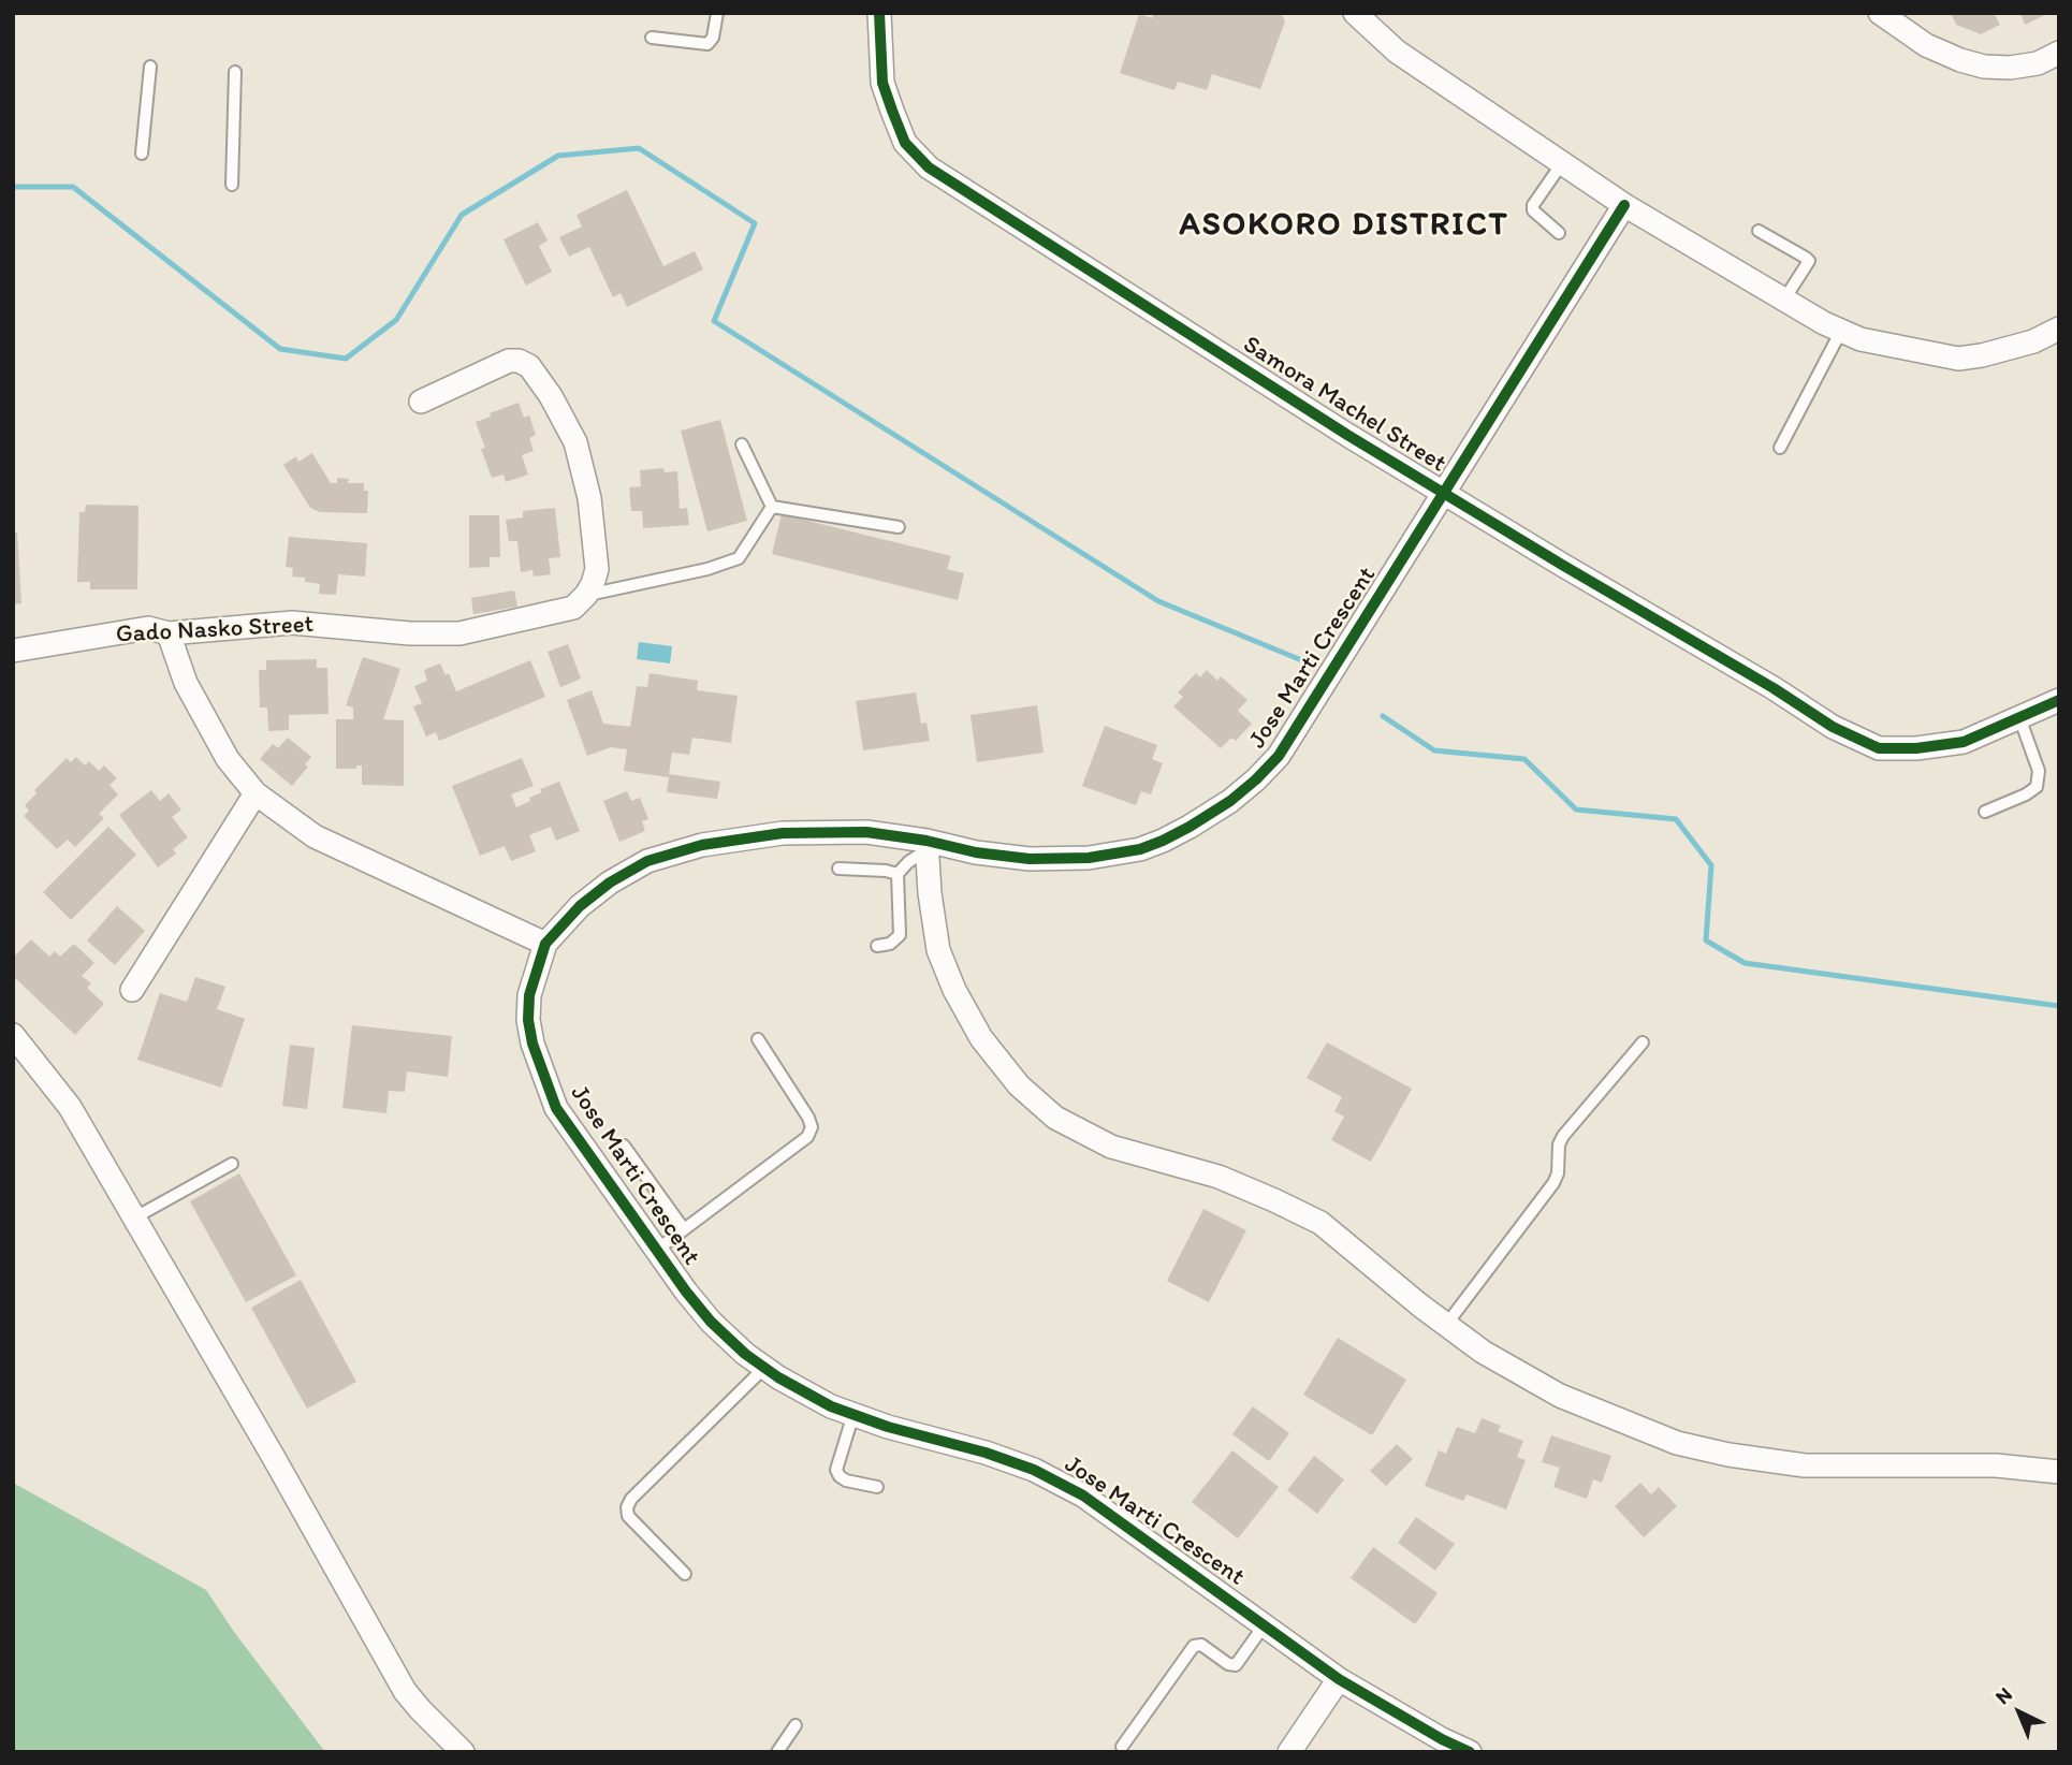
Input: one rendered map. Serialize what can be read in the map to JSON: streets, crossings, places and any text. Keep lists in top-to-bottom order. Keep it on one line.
{"streets":{"street":["Samora Machel Street","Gado Nasko Street","Jose Marti Crescent"]},"crossings":[["Samora Machel Street","Jose Marti Crescent"]],"districts":["ASOKORO DISTRICT"],"north":"top left"}
